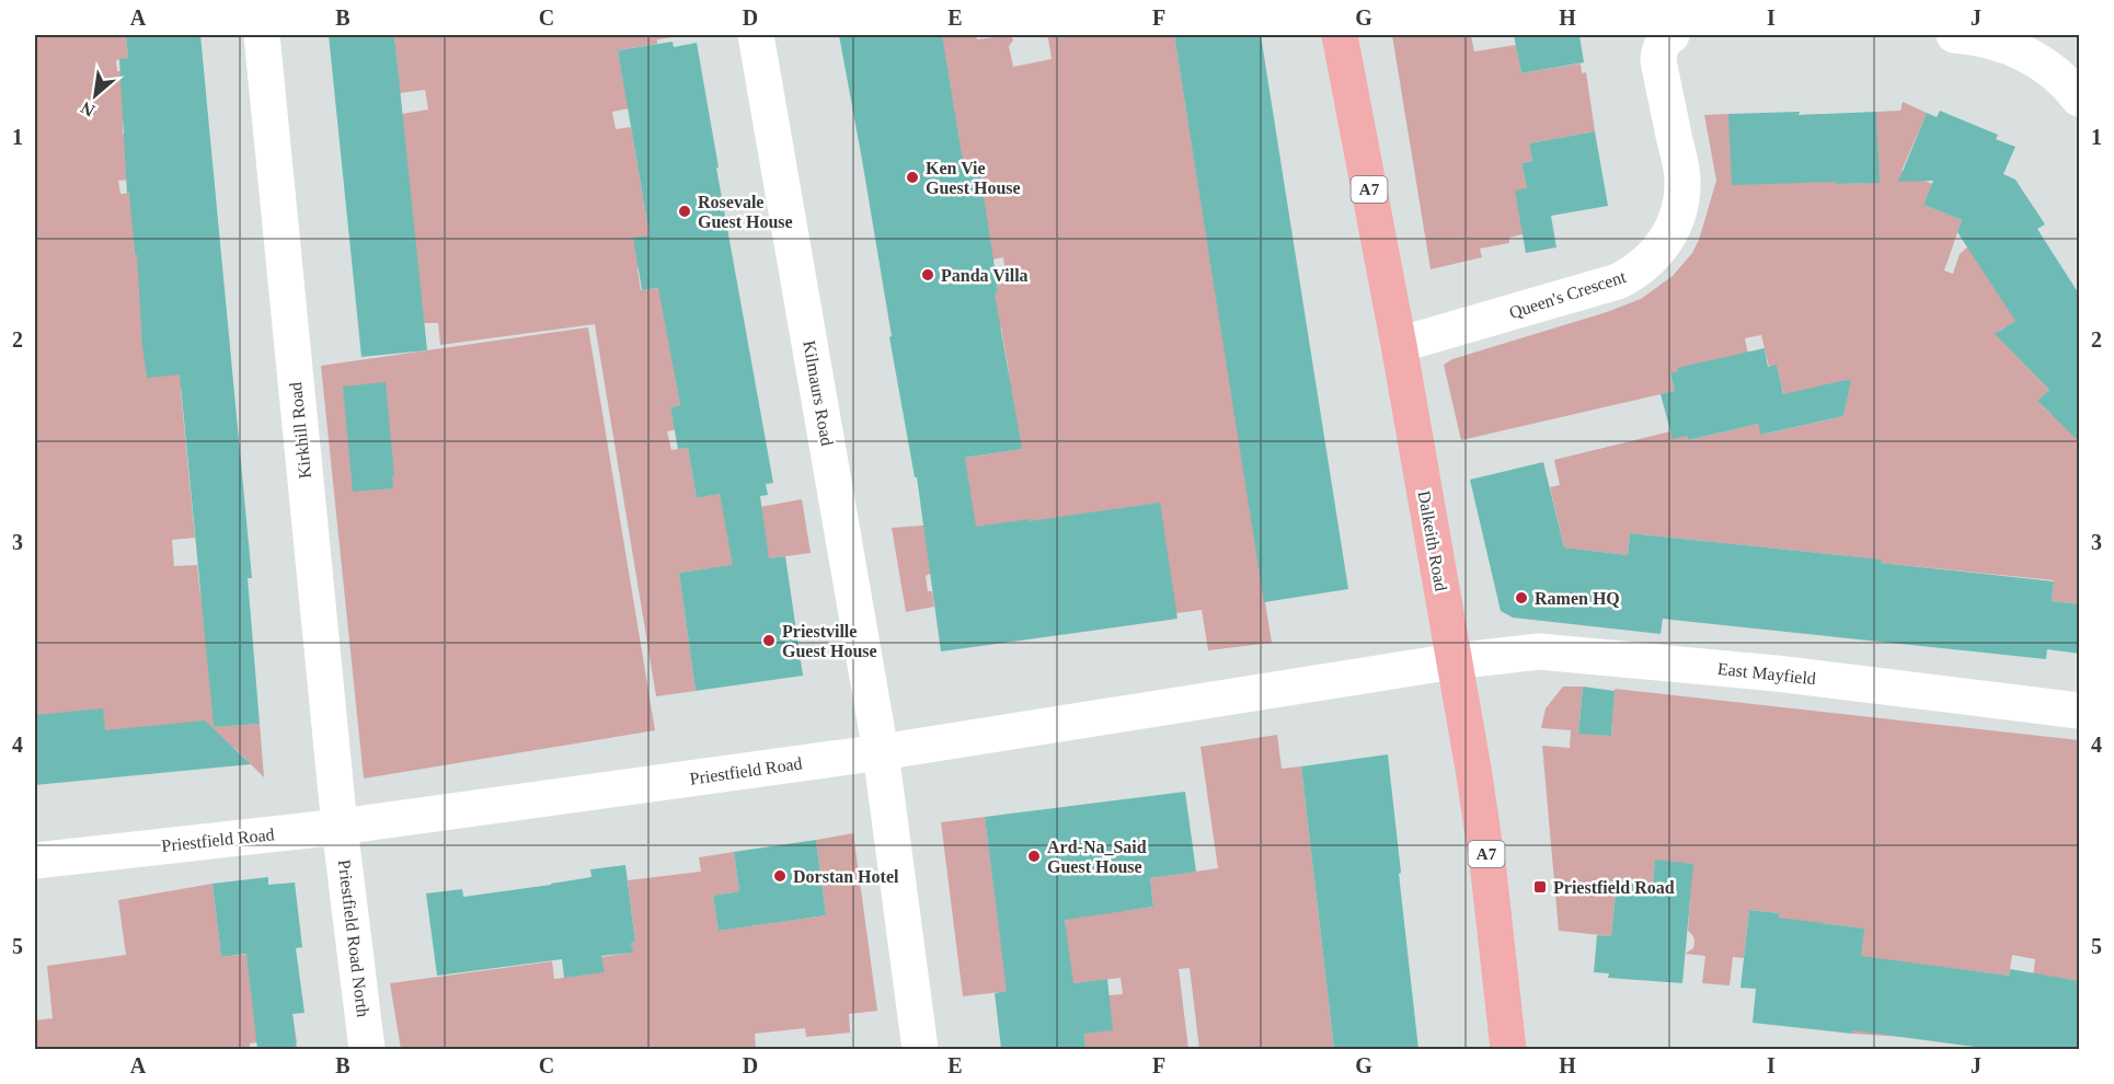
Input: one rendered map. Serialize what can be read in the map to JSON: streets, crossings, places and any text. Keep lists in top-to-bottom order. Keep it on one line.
{"streets":{"main road":["A7","Dalkeith Road"],"street":["Queen's Crescent","Kilmaurs Road","Kirkhill Road","East Mayfield","Priestfield Road","Priestfield Road North"]},"crossings":[["Queen's Crescent","Dalkeith Road"],["Kilmaurs Road","Priestfield Road"],["Kirkhill Road","Priestfield Road"],["Kirkhill Road","Priestfield Road North"],["Dalkeith Road","East Mayfield"],["Dalkeith Road","Priestfield Road"],["East Mayfield","Priestfield Road"],["Priestfield Road","Priestfield Road North"]],"places":{"other":["Ken Vie Guest House","Rosevale Guest House","Panda Villa","Ramen HQ","Priestville Guest House","Ard-Na_Said Guest House","Dorstan Hotel"],"transit":["Priestfield Road"]},"north":"bottom left","grid":{"columns":["A","B","C","D","E","F","G","H","I","J"],"rows":["1","2","3","4","5"]}}
